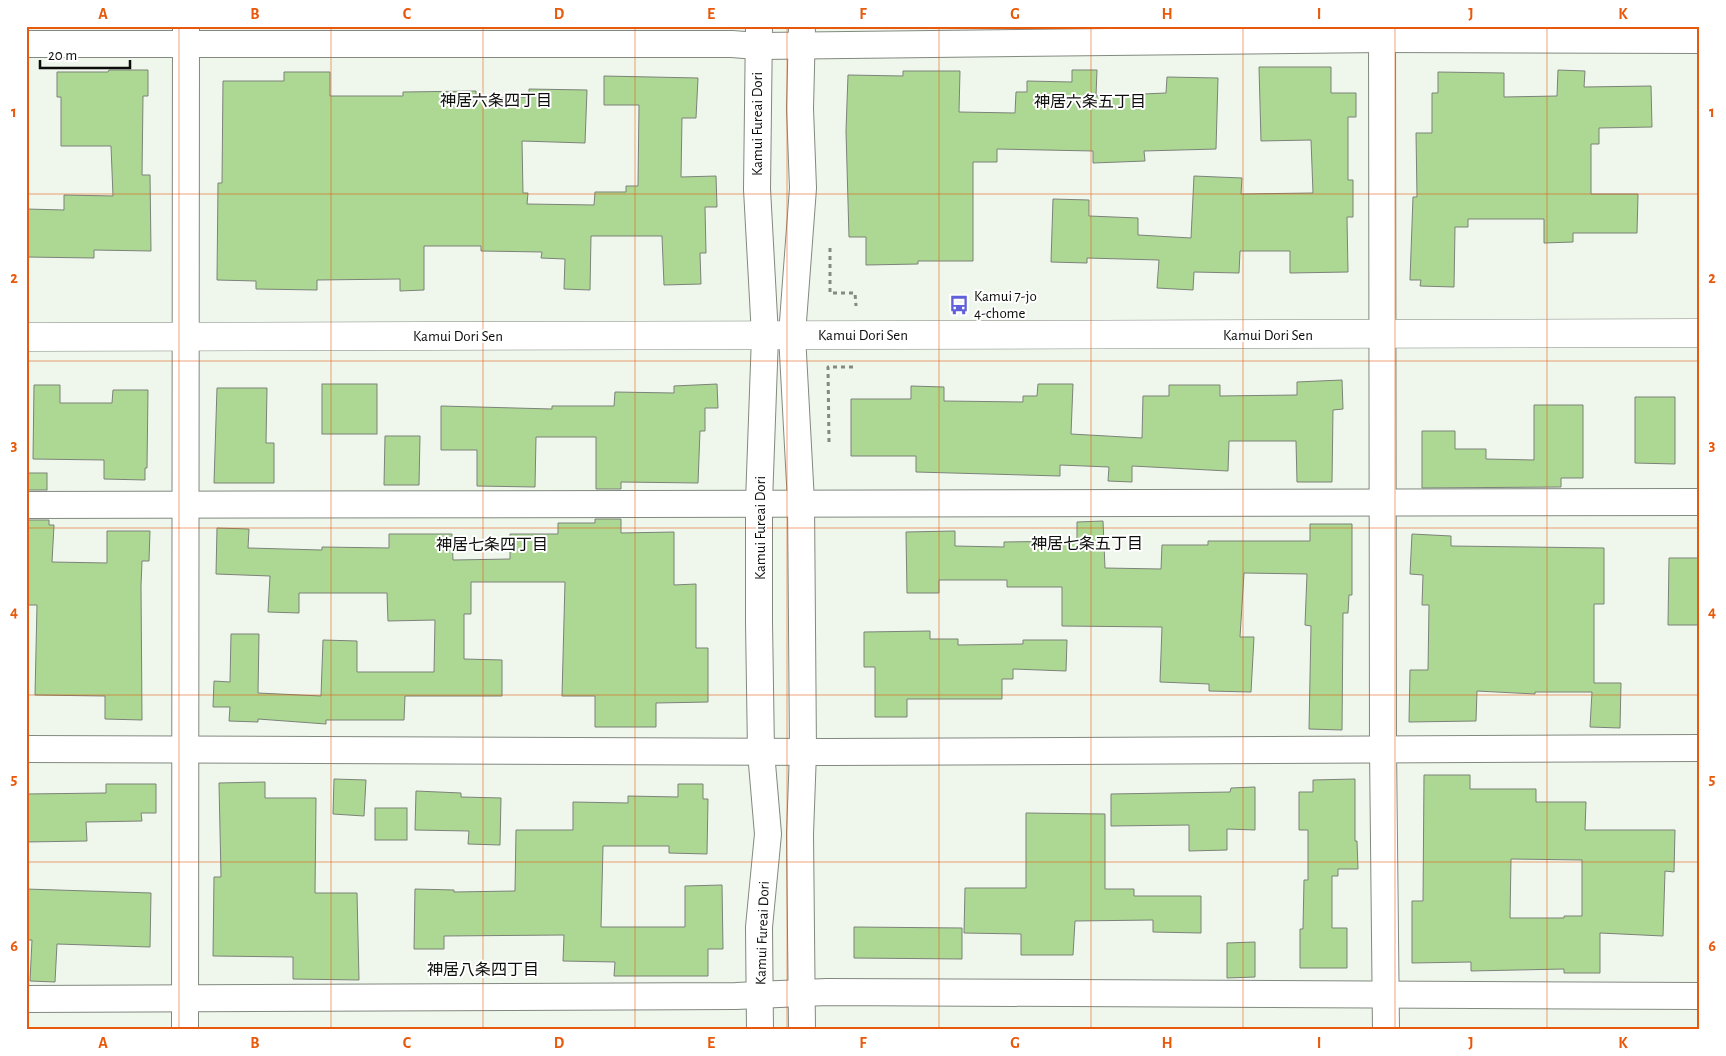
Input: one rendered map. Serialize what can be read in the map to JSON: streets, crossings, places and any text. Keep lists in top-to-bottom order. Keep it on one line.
{"streets":{"street":["Kamui Fureai Dori","Kamui Dori Sen"]},"crossings":[["Kamui Fureai Dori","Kamui Dori Sen"]],"districts":["神居六条四丁目","神居六条五丁目","神居七条五丁目","神居七条四丁目","神居八条四丁目"],"places":{"bus stop":["Kamui 7-jo 4-chome"]},"scale_bar":"20 m","grid":{"columns":["A","B","C","D","E","F","G","H","I","J","K"],"rows":["1","2","3","4","5","6"]}}
